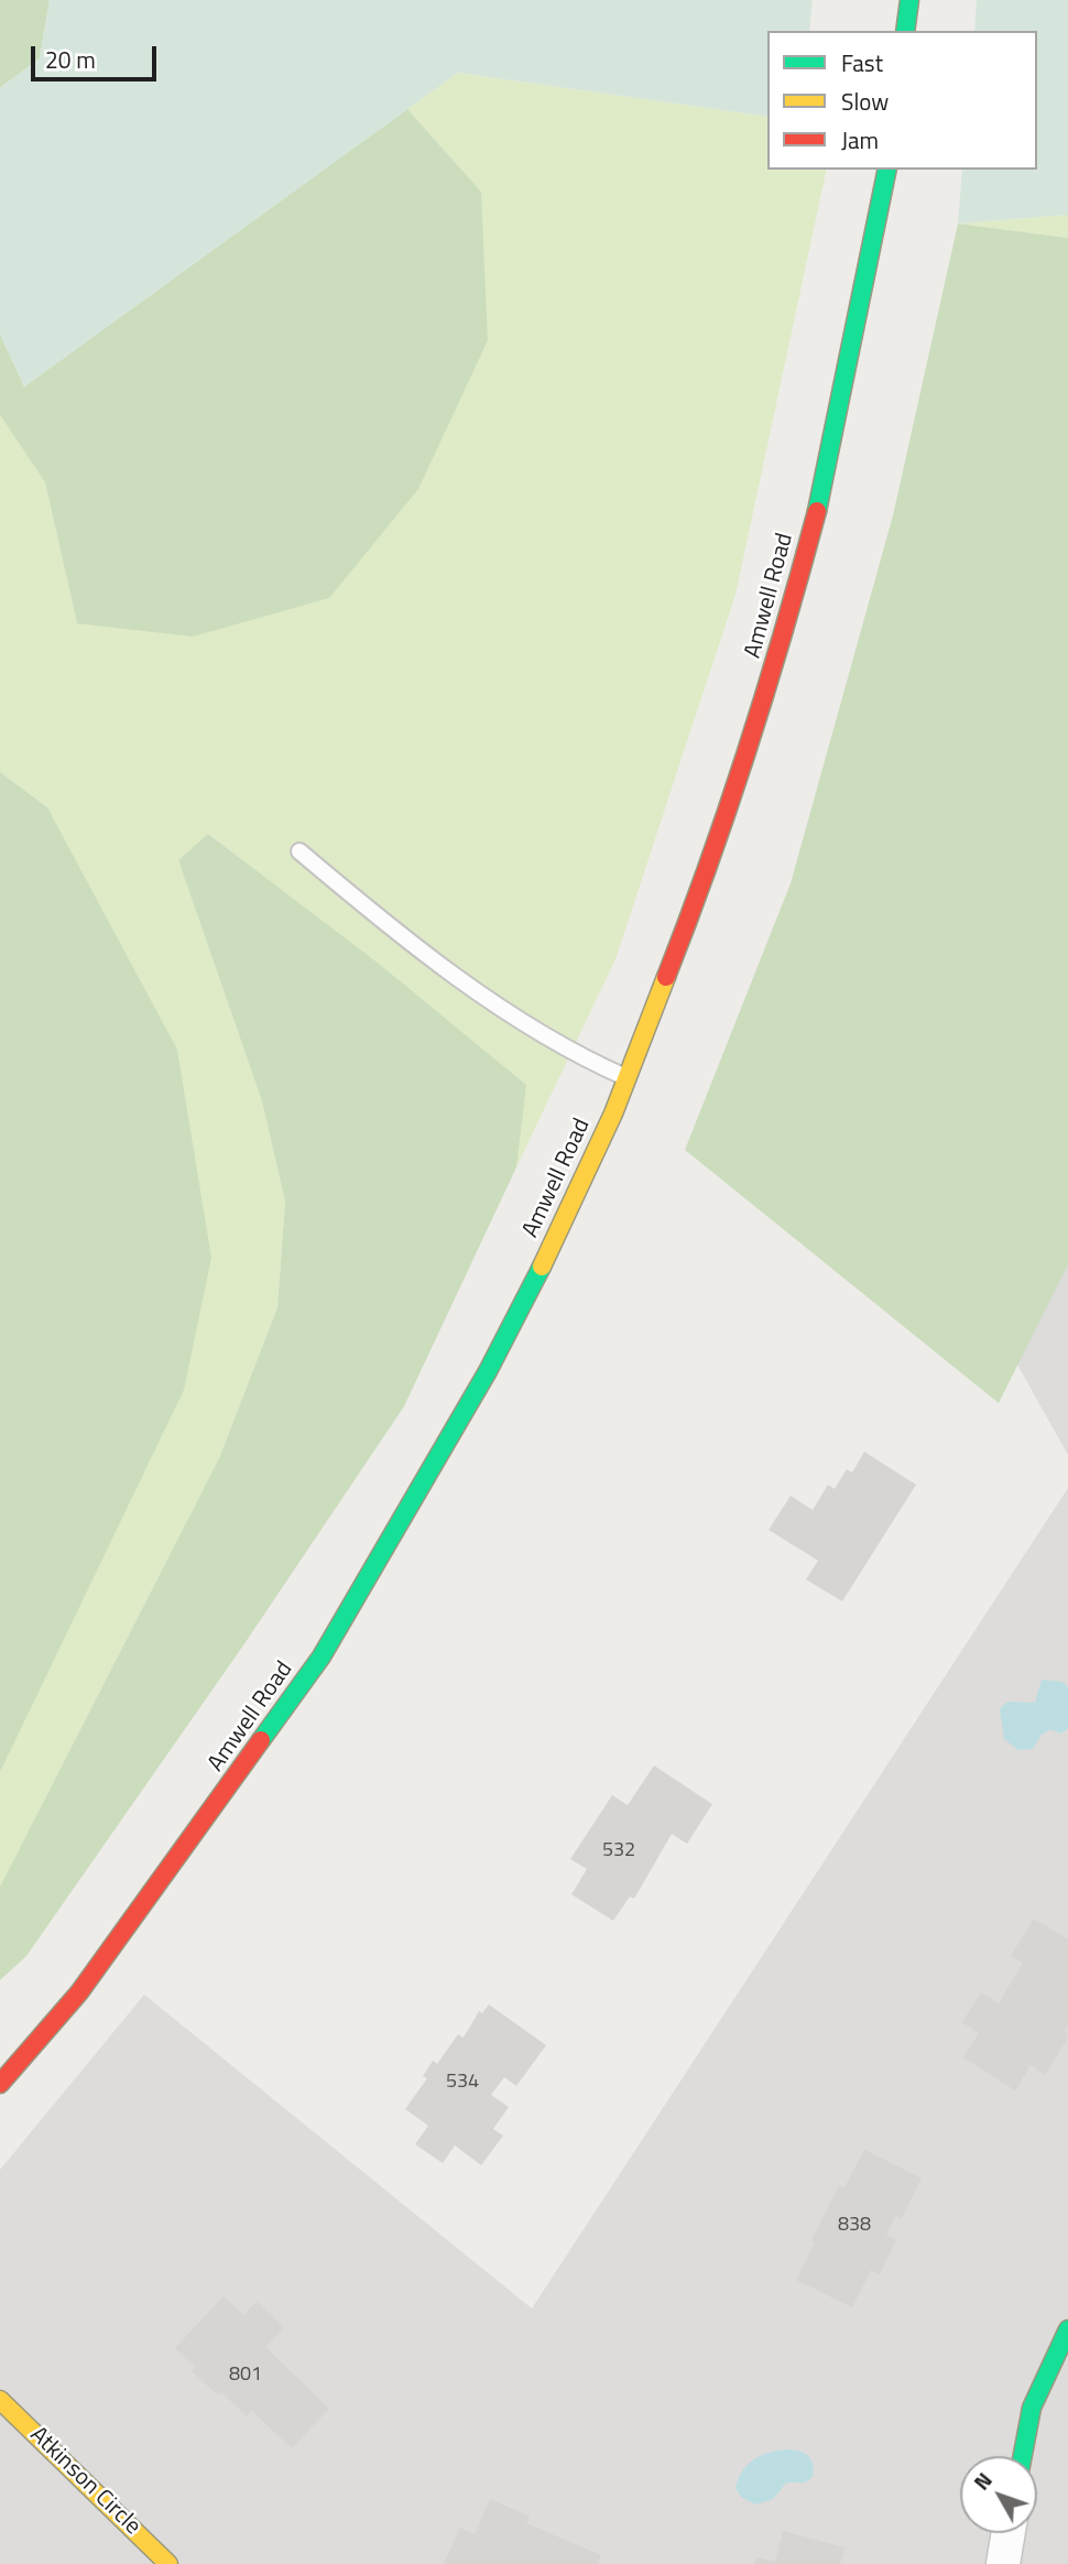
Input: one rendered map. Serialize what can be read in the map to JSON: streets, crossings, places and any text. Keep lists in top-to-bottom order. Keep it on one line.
{"streets":{"main road":["Amwell Road","Atkinson Circle"]},"house_numbers":["532","534","838","801"],"legend":["Fast","Slow","Jam"],"scale_bar":"20 m","north":"top left"}
